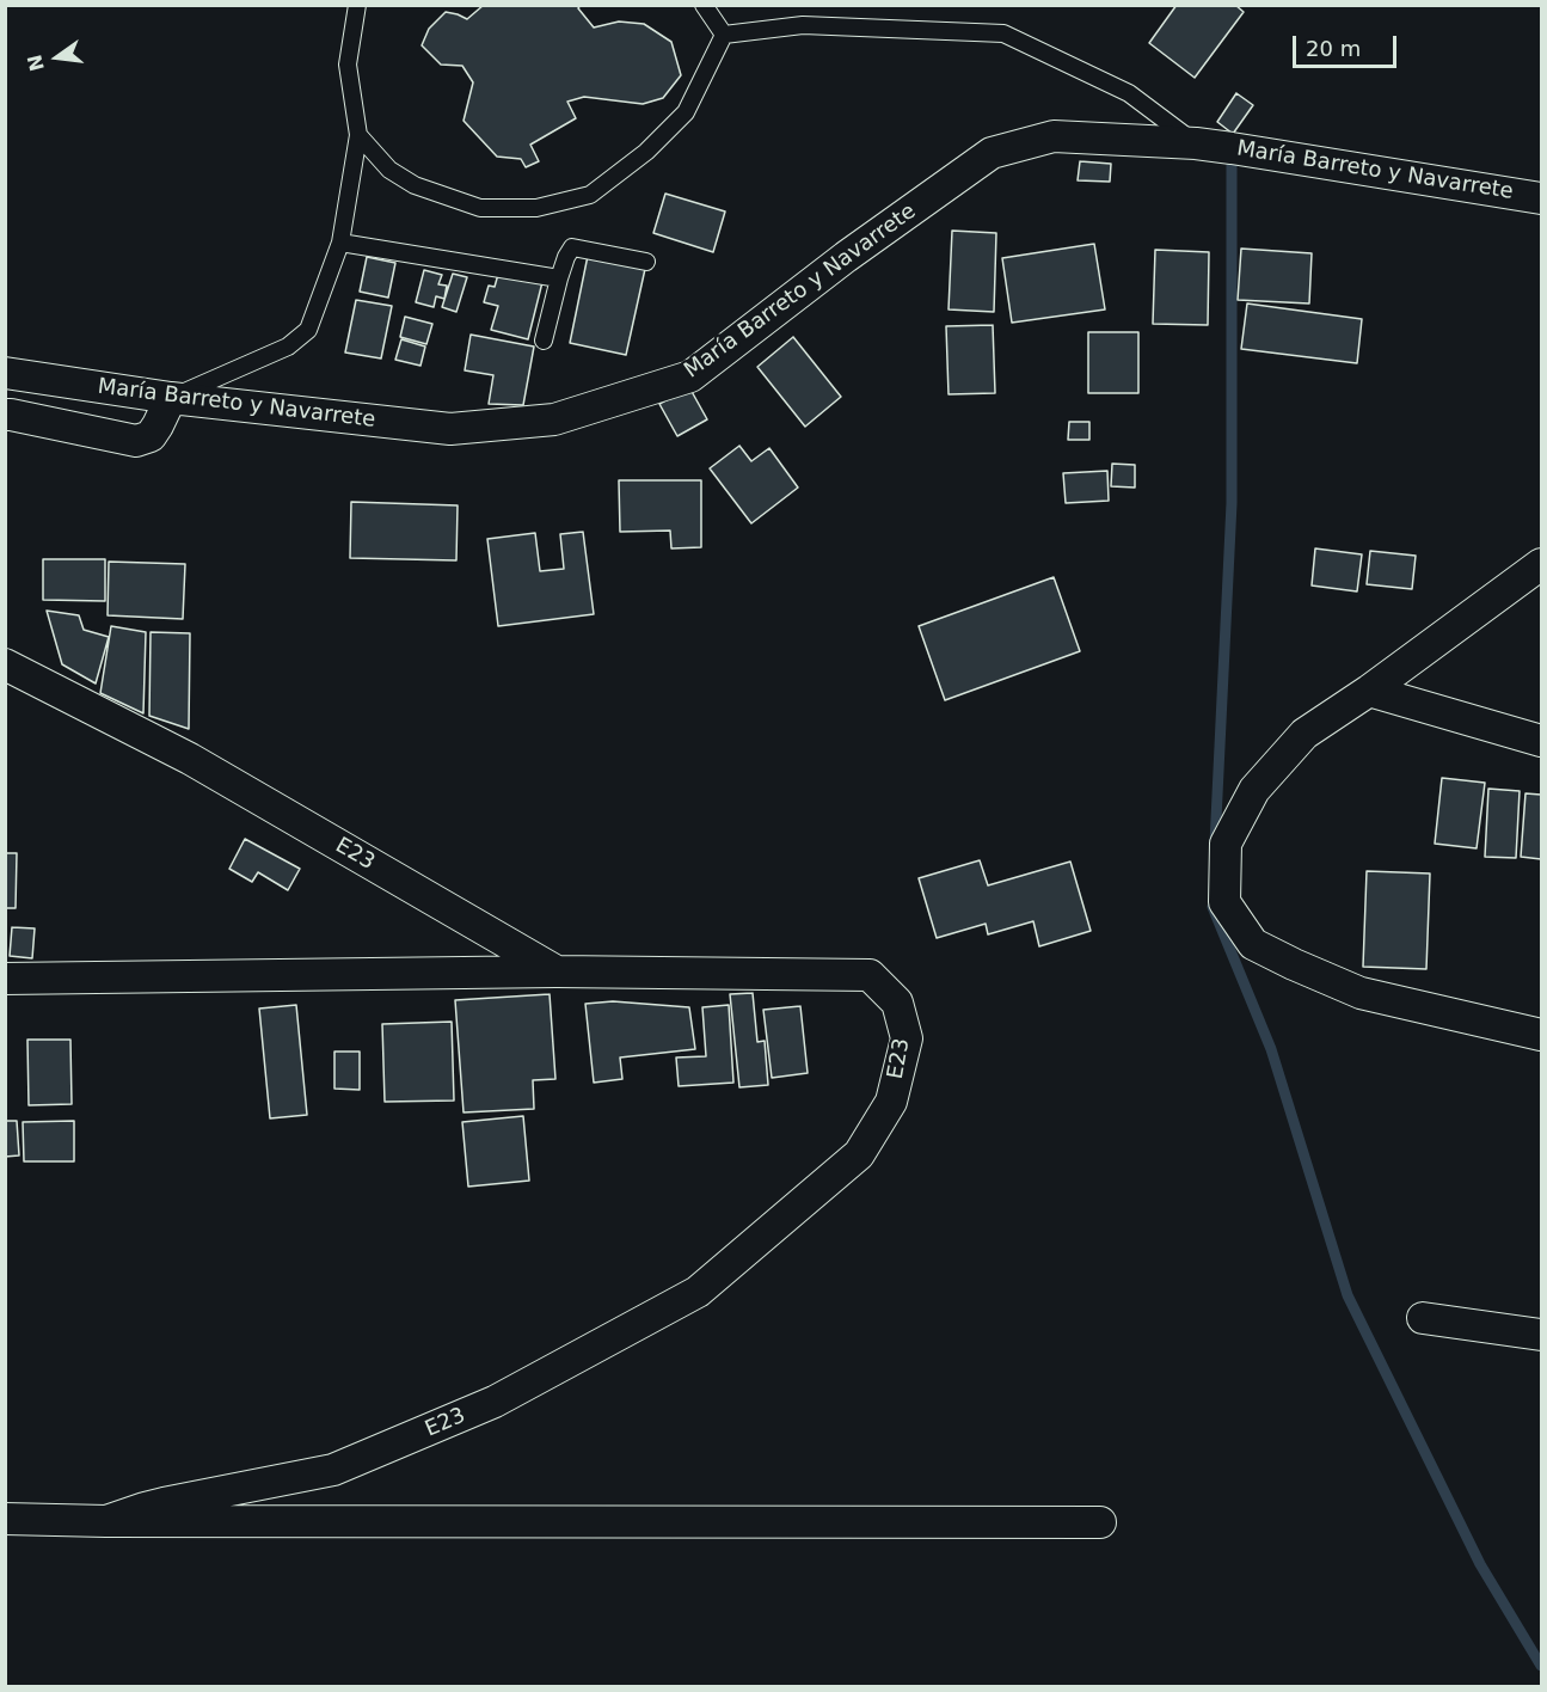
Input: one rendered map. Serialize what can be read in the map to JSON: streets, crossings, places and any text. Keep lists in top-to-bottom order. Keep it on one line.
{"streets":{"street":["María Barreto y Navarrete","E23"]},"scale_bar":"20 m","north":"left"}
